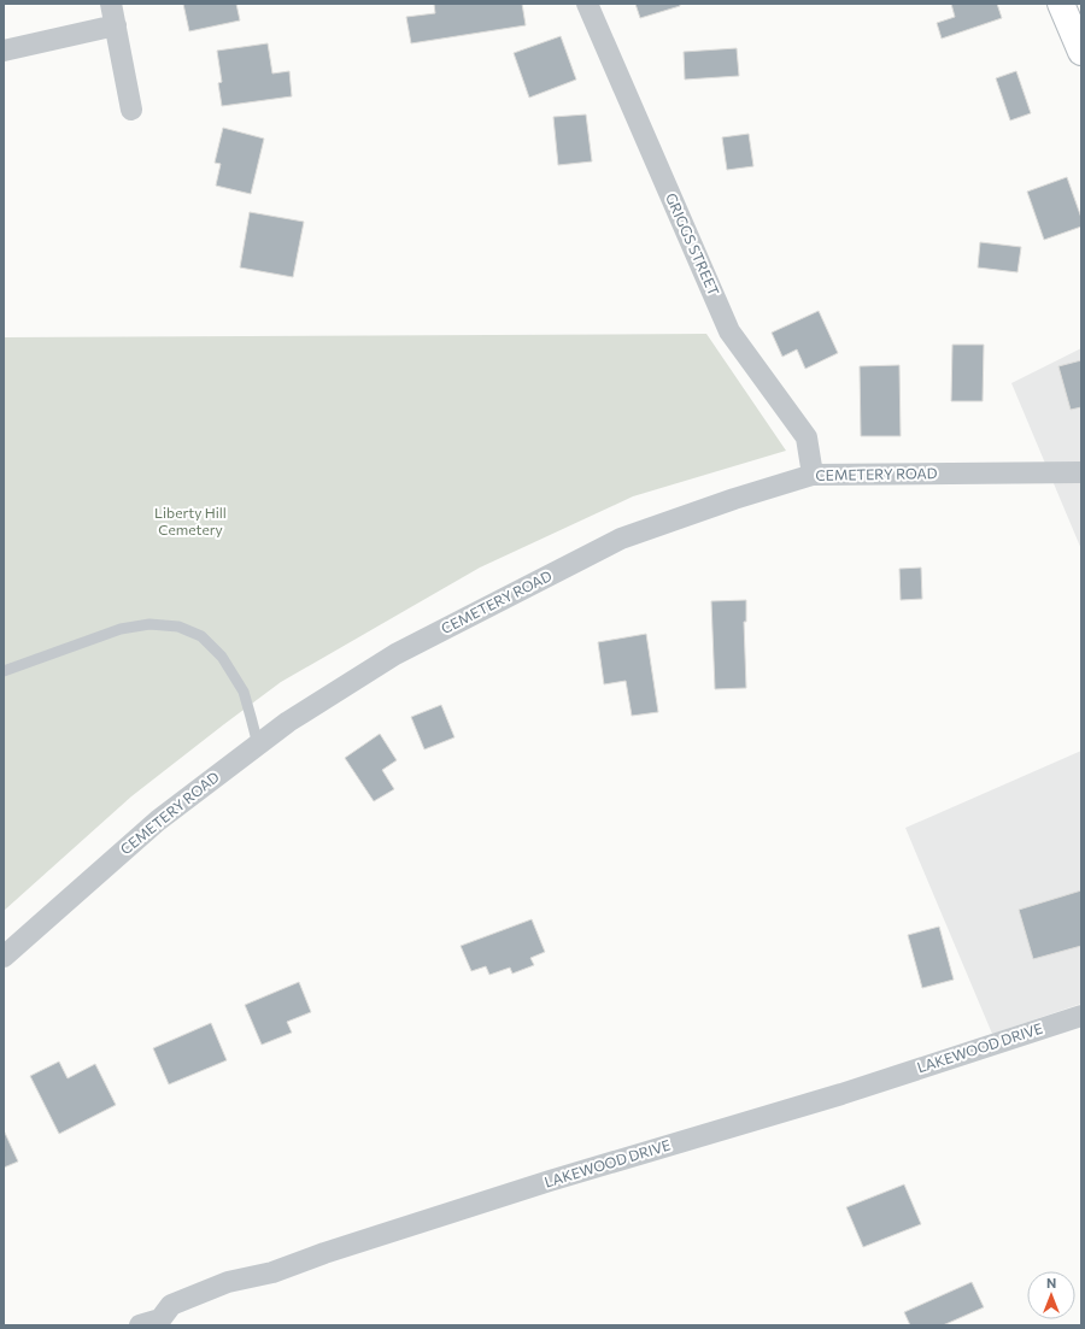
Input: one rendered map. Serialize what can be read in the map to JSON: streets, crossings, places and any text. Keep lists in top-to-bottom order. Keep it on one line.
{"streets":{"street":["GRIGGS STREET","CEMETERY ROAD","LAKEWOOD DRIVE"]},"crossings":[["GRIGGS STREET","CEMETERY ROAD"]],"parks":["Liberty Hill Cemetery"],"north":"top"}
